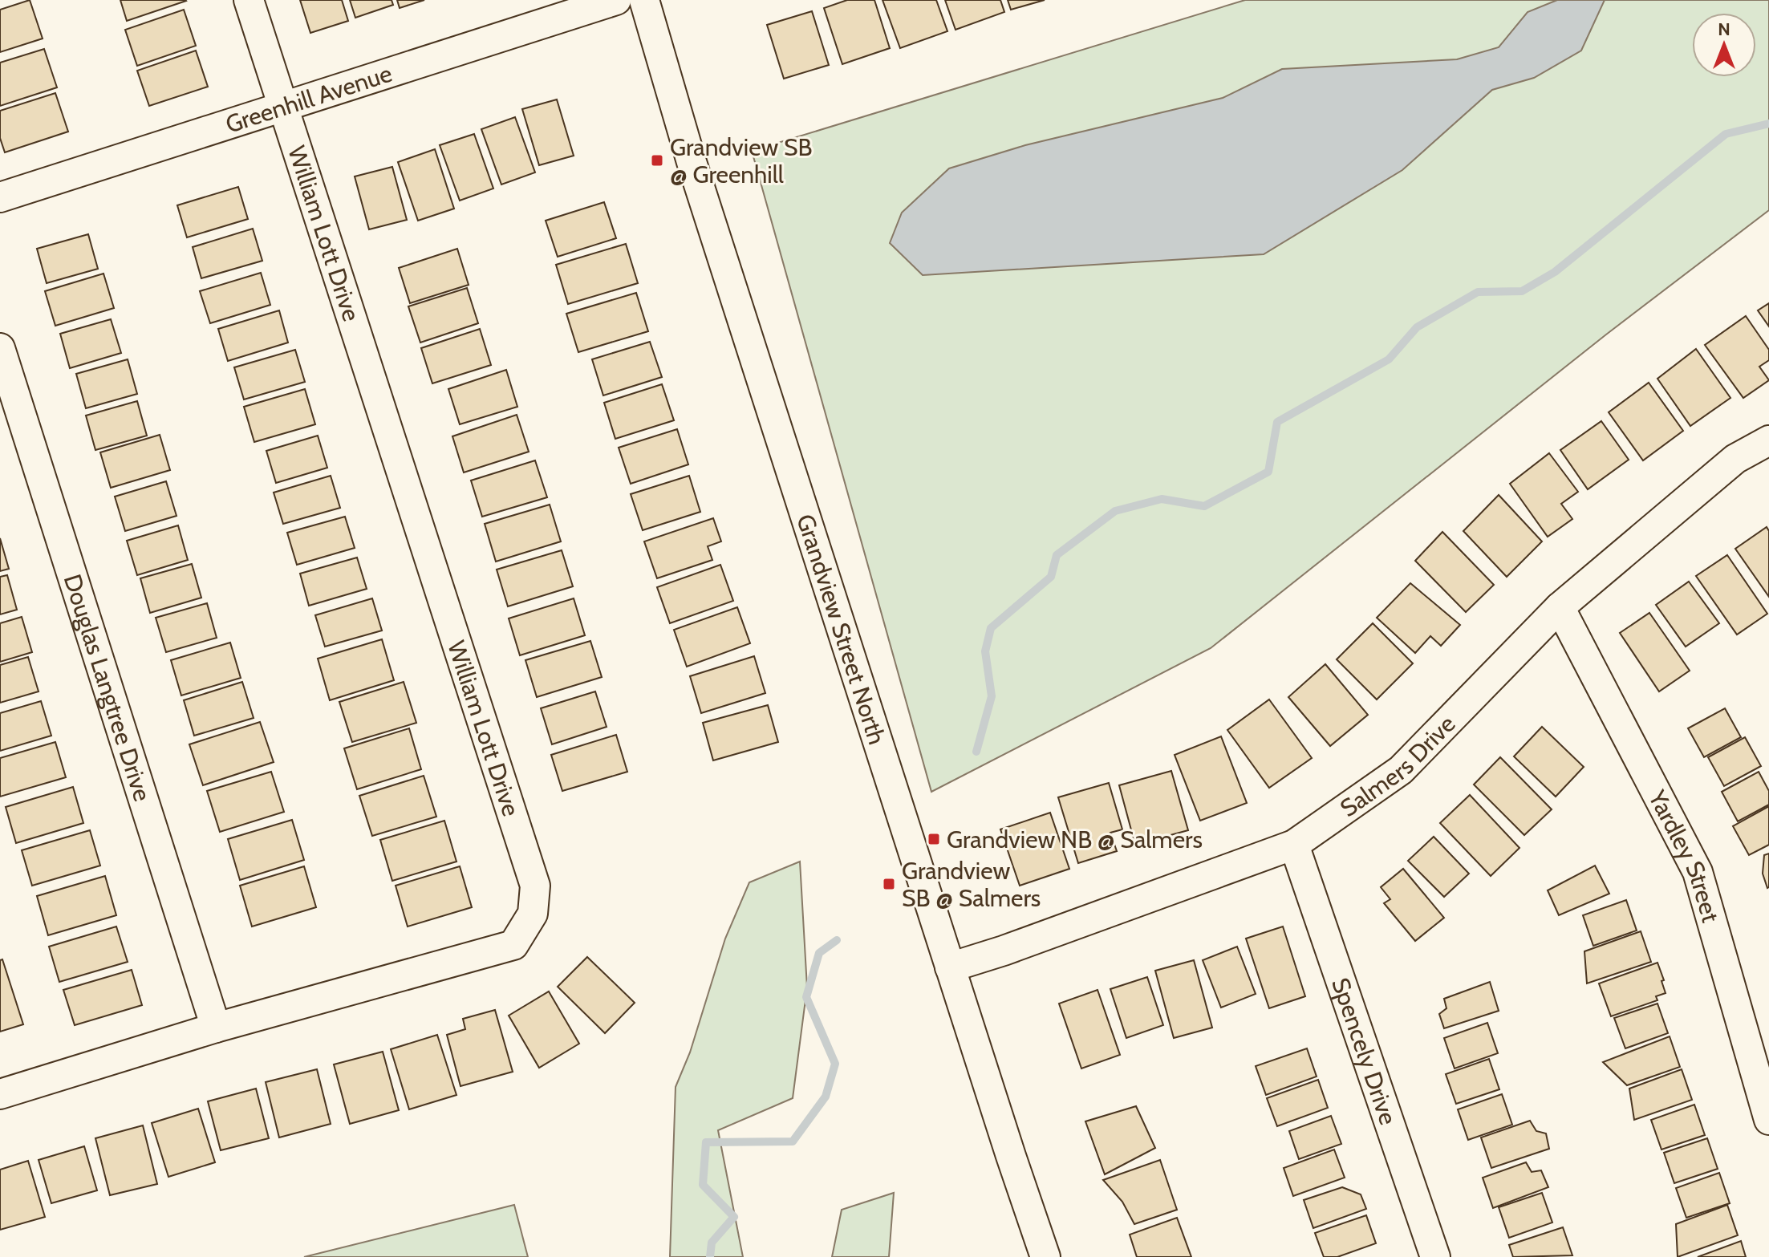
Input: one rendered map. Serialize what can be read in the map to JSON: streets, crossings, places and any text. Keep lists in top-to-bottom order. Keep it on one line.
{"streets":{"street":["Greenhill Avenue","William Lott Drive","Grandview Street North","Douglas Langtree Drive","Salmers Drive","Yardley Street","Spencely Drive"]},"crossings":[["Greenhill Avenue","William Lott Drive"],["William Lott Drive","Douglas Langtree Drive"],["Grandview Street North","Salmers Drive"],["Salmers Drive","Yardley Street"],["Salmers Drive","Spencely Drive"]],"places":{"transit":["Grandview SB @ Greenhill","Grandview NB @ Salmers","Grandview SB @ Salmers"]},"north":"top"}
